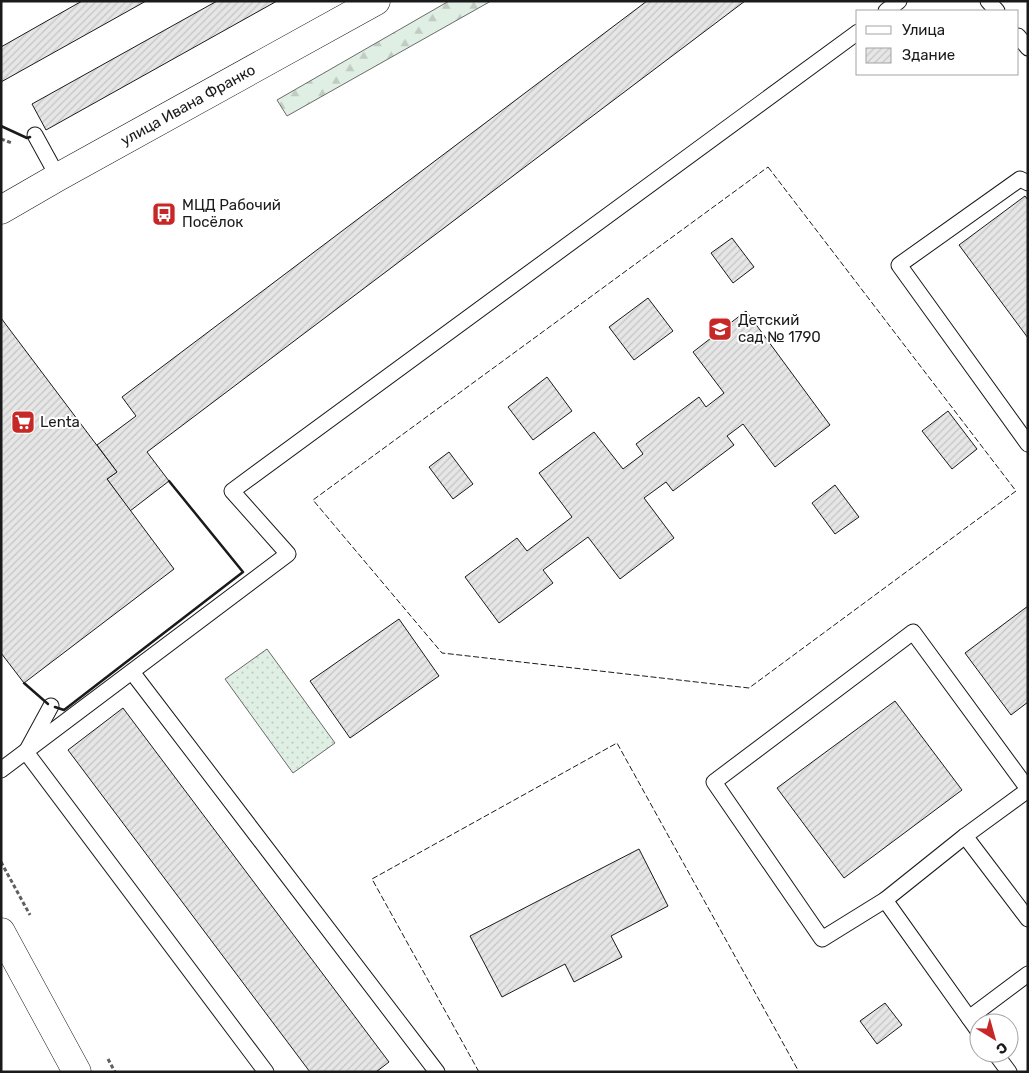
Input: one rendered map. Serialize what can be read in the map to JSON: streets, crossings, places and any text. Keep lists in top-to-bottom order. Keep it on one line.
{"streets":{"street":["улица Ивана Франко"]},"places":{"bus stop":["МЦД Рабочий Посёлок"],"school or university":["Детский сад № 1790"],"supermarket":["Lenta"]},"legend":["Улица","Здание"],"north":"bottom right"}
